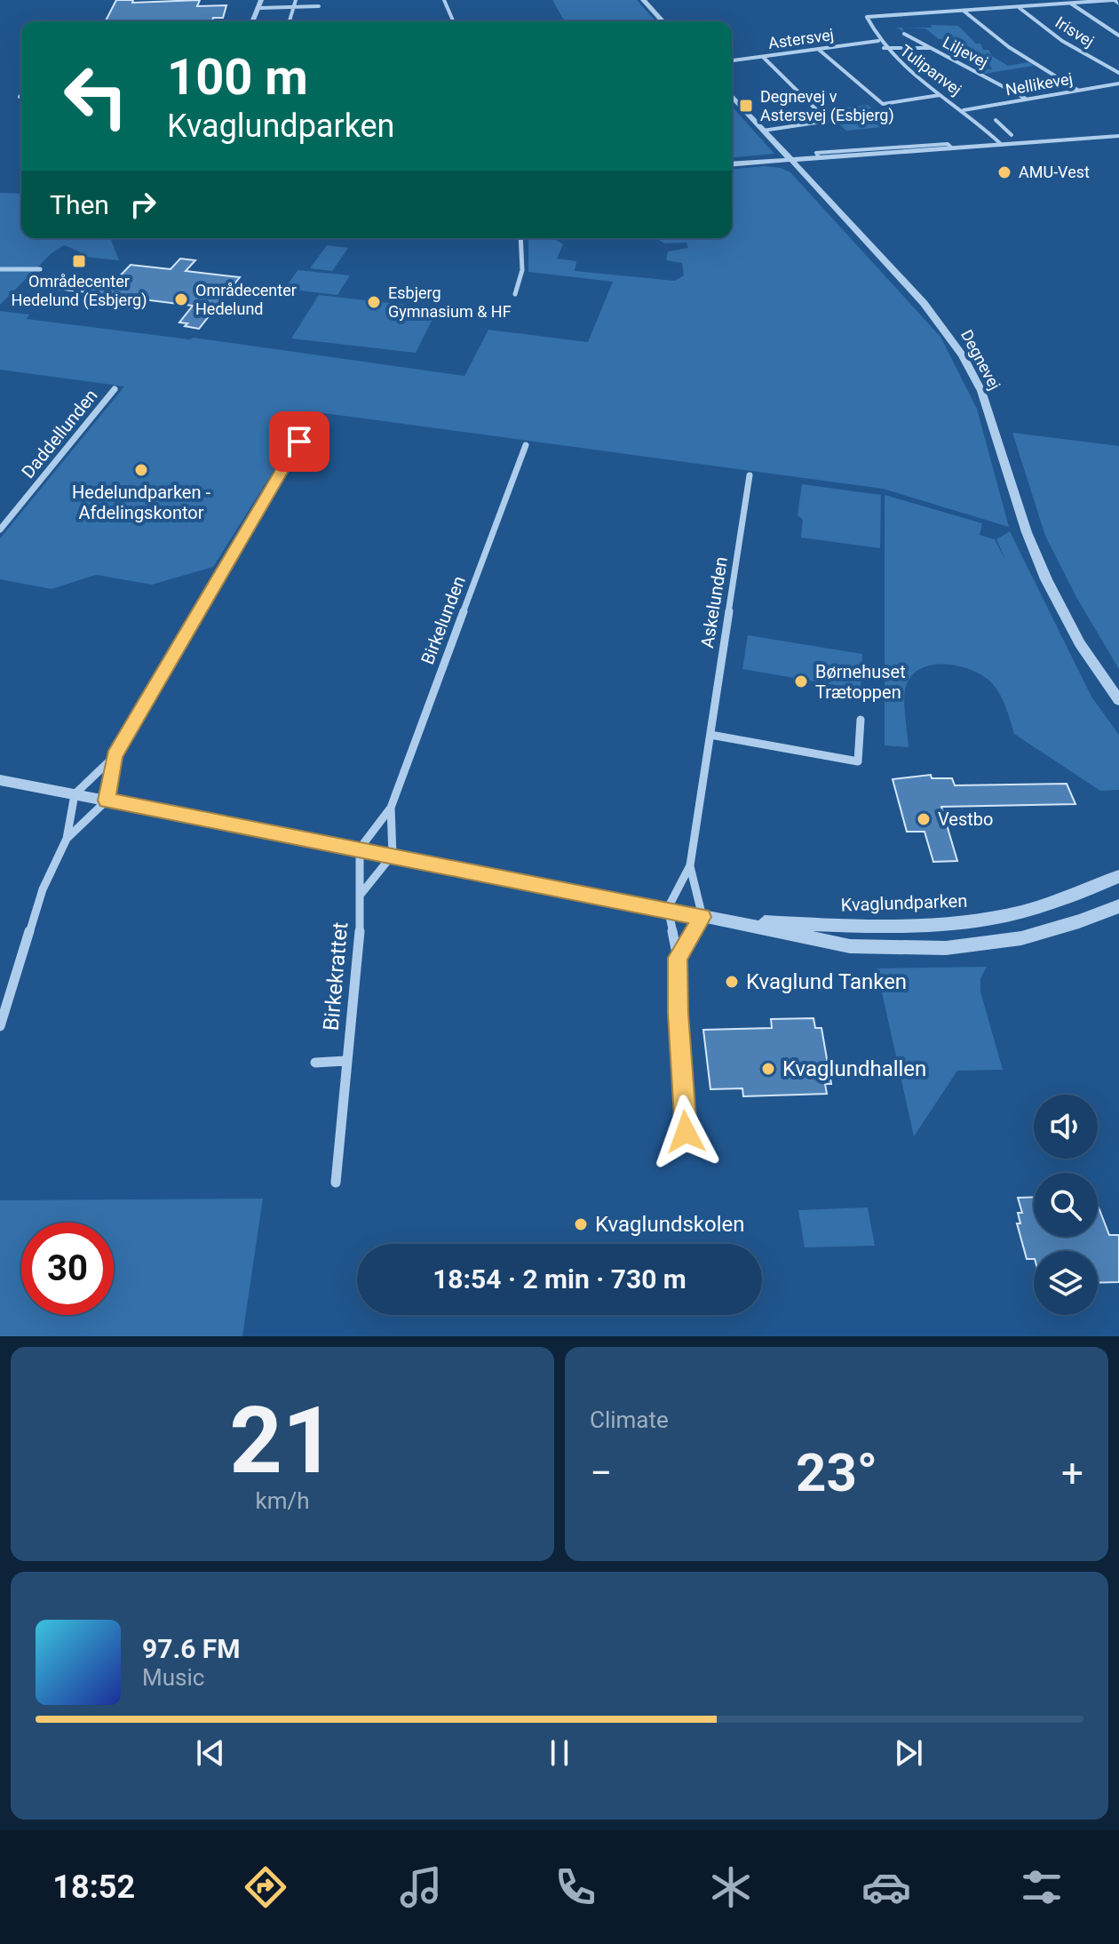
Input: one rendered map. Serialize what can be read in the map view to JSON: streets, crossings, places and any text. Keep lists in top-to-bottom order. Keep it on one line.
{"streets":{"street":["Irisvej","Astersvej","Liljevej","Tulipanvej","Nellikevej","Degnevej","Daddellunden","Askelunden","Birkelunden","Kvaglundparken","Birkekrattet"]},"crossings":[["Irisvej","Tulipanvej"],["Astersvej","Tulipanvej"],["Liljevej","Tulipanvej"],["Liljevej","Nellikevej"],["Tulipanvej","Nellikevej"],["Askelunden","Kvaglundparken"],["Birkelunden","Kvaglundparken"],["Birkelunden","Birkekrattet"],["Kvaglundparken","Birkekrattet"]],"places":{"transit":["Degnevej v Astersvej (Esbjerg)","Områdecenter Hedelund (Esbjerg)"],"other":["AMU-Vest","Områdecenter Hedelund","Esbjerg Gymnasium & HF","Hedelundparken - Afdelingskontor","Børnehuset Trætoppen","Vestbo","Kvaglund Tanken","Kvaglundhallen","Kvaglundskolen"]},"page":{"turn":["100 m","Kvaglundparken"],"then":"Then","limit":"30","trip":"18:54 · 2 min · 730 m","tile":[["21","km/h"],"Climate"],"heat":["−","23°","+"],"song":["97.6 FM","Music"],"tabs":"18:52"}}
